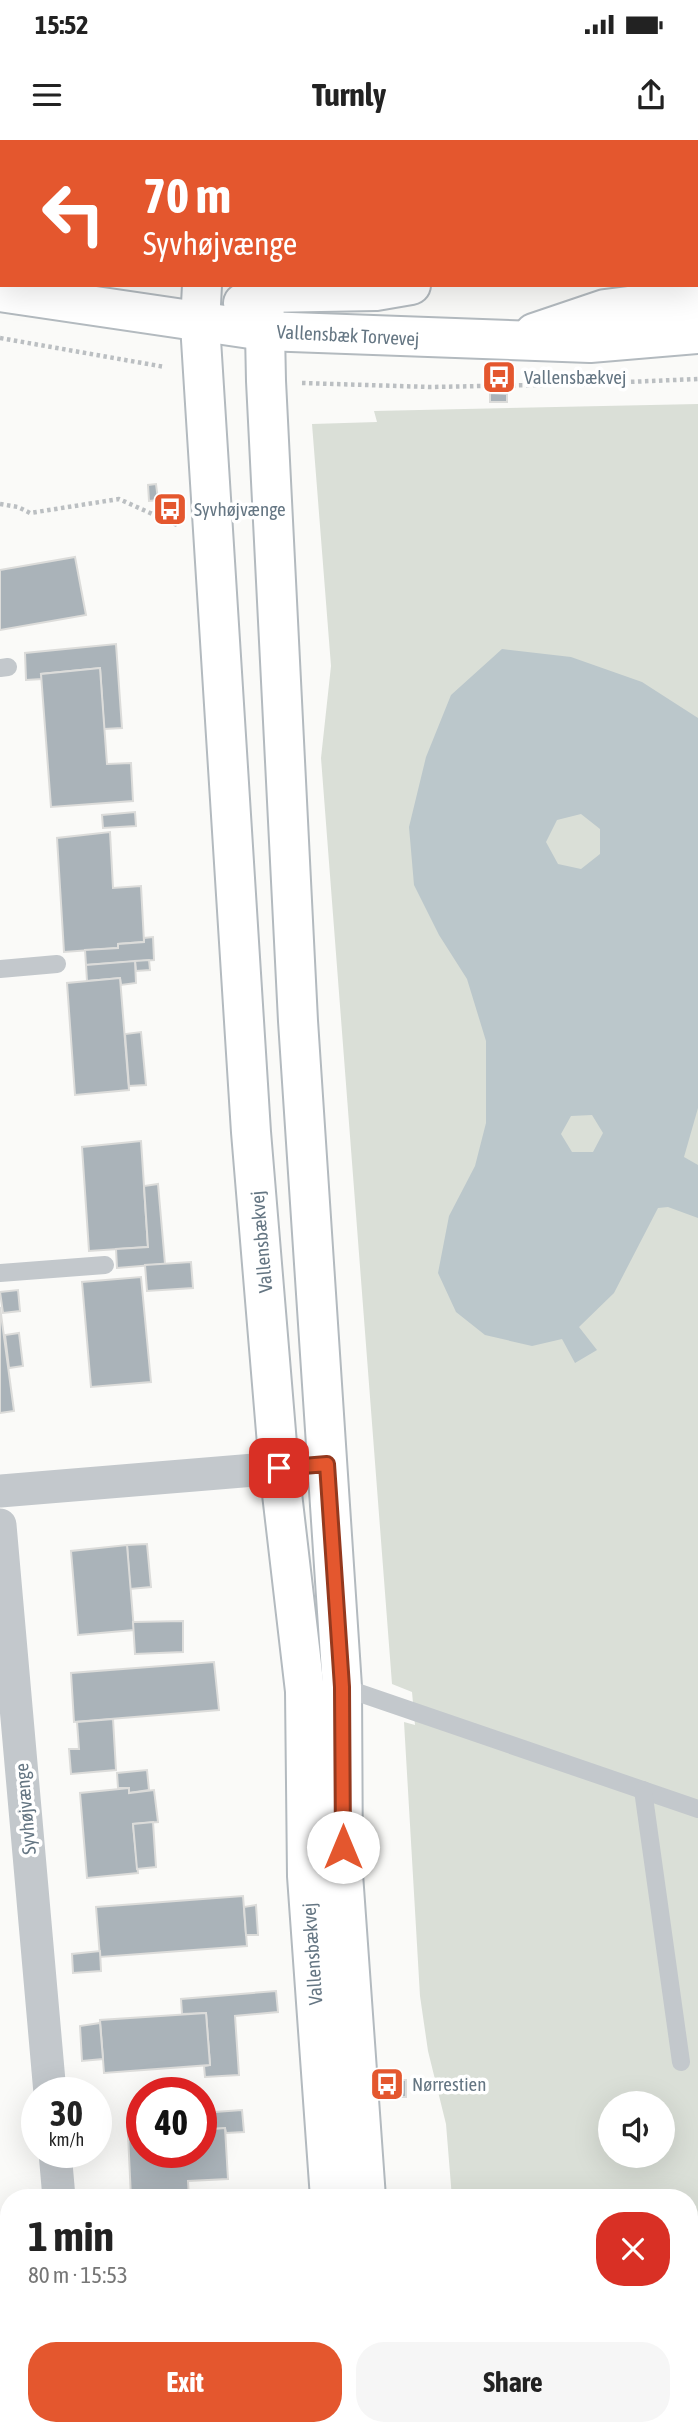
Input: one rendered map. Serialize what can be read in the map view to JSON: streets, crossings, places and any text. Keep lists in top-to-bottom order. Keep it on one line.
{"streets":{"street":["Vallensbæk Torvevej","Vallensbækvej","Syvhøjvænge"]},"crossings":[["Vallensbæk Torvevej","Vallensbækvej"]],"places":{"bus stop":["Vallensbækvej","Syvhøjvænge","Nørrestien"]},"page":{"status":"15:52","header":"Turnly","turn":["70 m","Syvhøjvænge"],"speed":"30 km/h","limit":"40","heading":["1 min","80 m · 15:53"],"buttons":["Exit","Share"]}}
